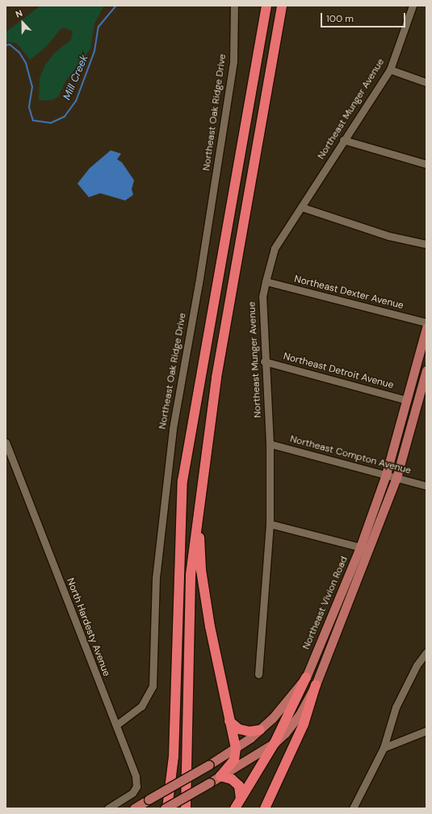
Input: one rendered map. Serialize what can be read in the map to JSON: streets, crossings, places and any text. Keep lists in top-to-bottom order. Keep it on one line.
{"streets":{"main road":["Northeast Vivion Road"],"street":["Northeast Munger Avenue","Northeast Oak Ridge Drive","Northeast Dexter Avenue","Northeast Detroit Avenue","Northeast Compton Avenue","North Hardesty Avenue"]},"crossings":[["Northeast Munger Avenue","Northeast Dexter Avenue"],["Northeast Munger Avenue","Northeast Detroit Avenue"],["Northeast Munger Avenue","Northeast Compton Avenue"],["Northeast Oak Ridge Drive","North Hardesty Avenue"],["Northeast Detroit Avenue","Northeast Vivion Road"],["Northeast Compton Avenue","Northeast Vivion Road"]],"water":["Mill Creek"],"scale_bar":"100 m","north":"top"}
